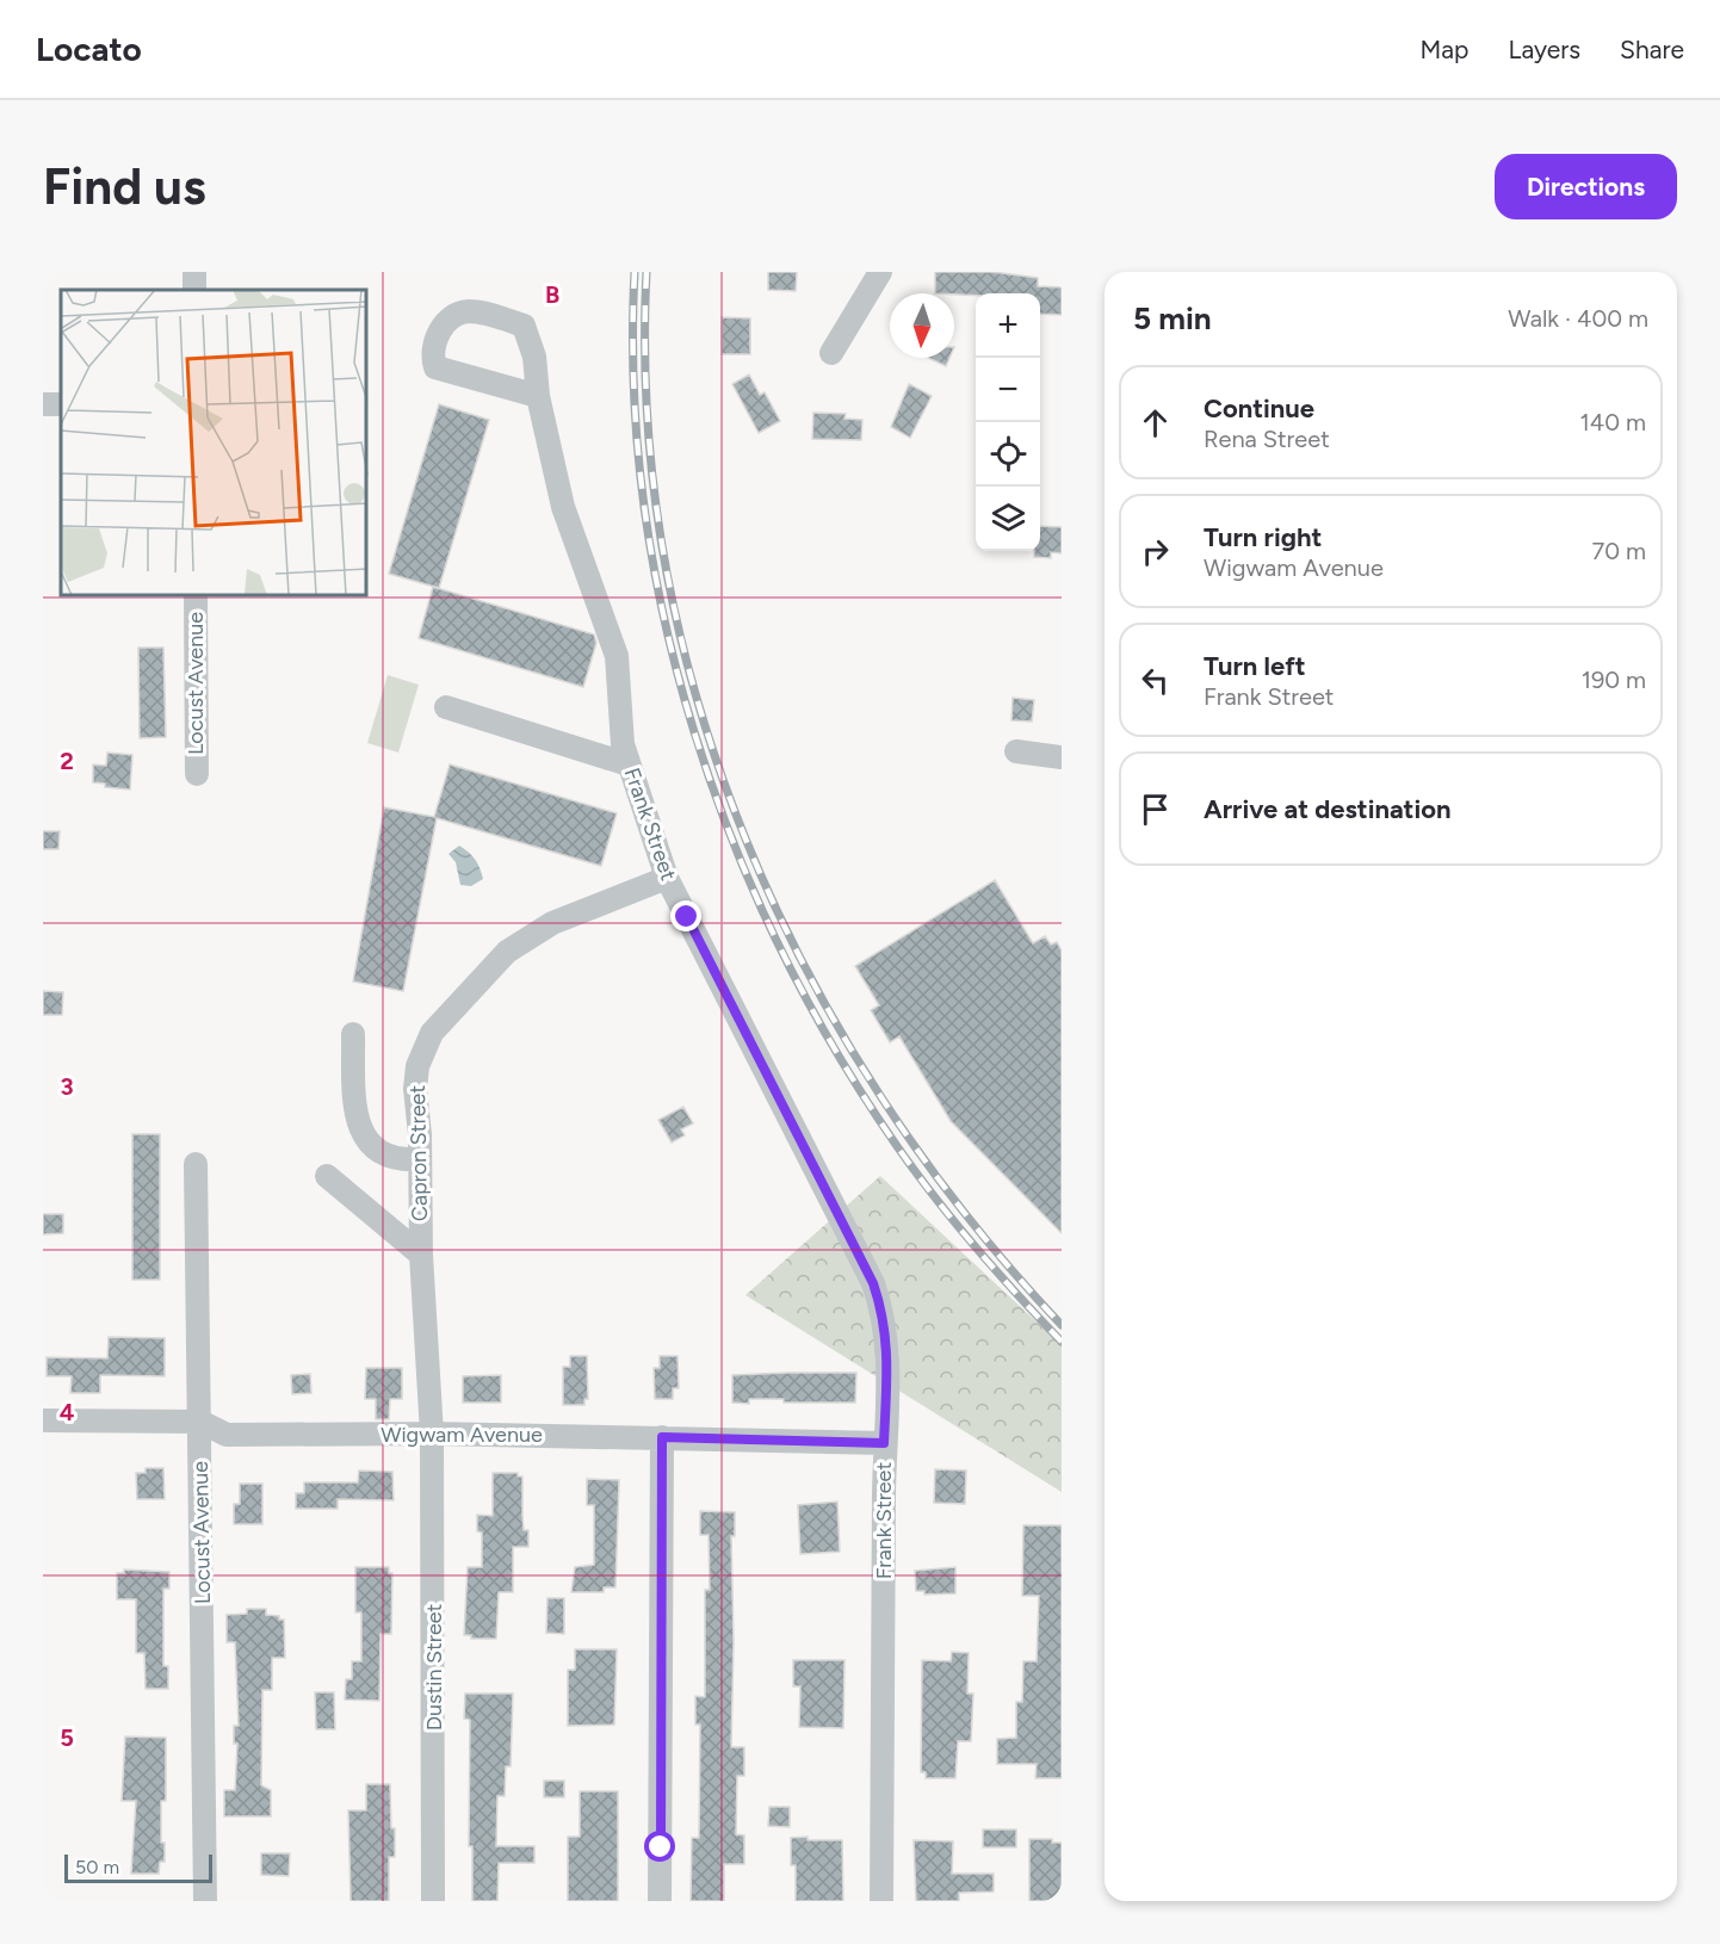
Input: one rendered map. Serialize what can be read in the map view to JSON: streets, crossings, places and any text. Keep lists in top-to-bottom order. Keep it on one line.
{"streets":{"street":["Locust Avenue","Frank Street","Capron Street","Wigwam Avenue","Dustin Street"]},"crossings":[["Locust Avenue","Wigwam Avenue"],["Frank Street","Capron Street"],["Frank Street","Wigwam Avenue"],["Capron Street","Wigwam Avenue"],["Capron Street","Dustin Street"],["Wigwam Avenue","Dustin Street"]],"scale_bar":"50 m","north":"bottom","page":{"header":"Locato","nav":["Map","Layers","Share"],"buttons":"Directions","title":"Find us","heading":["5 min","Walk · 400 m"],"map_buttons":["+","−"],"list":[["Continue","Rena Street","140 m"],["Turn right","Wigwam Avenue","70 m"],["Turn left","Frank Street","190 m"],"Arrive at destination"],"scale":"50 m"},"grid":{"columns":["B"],"rows":["2","3","4","5"]}}
